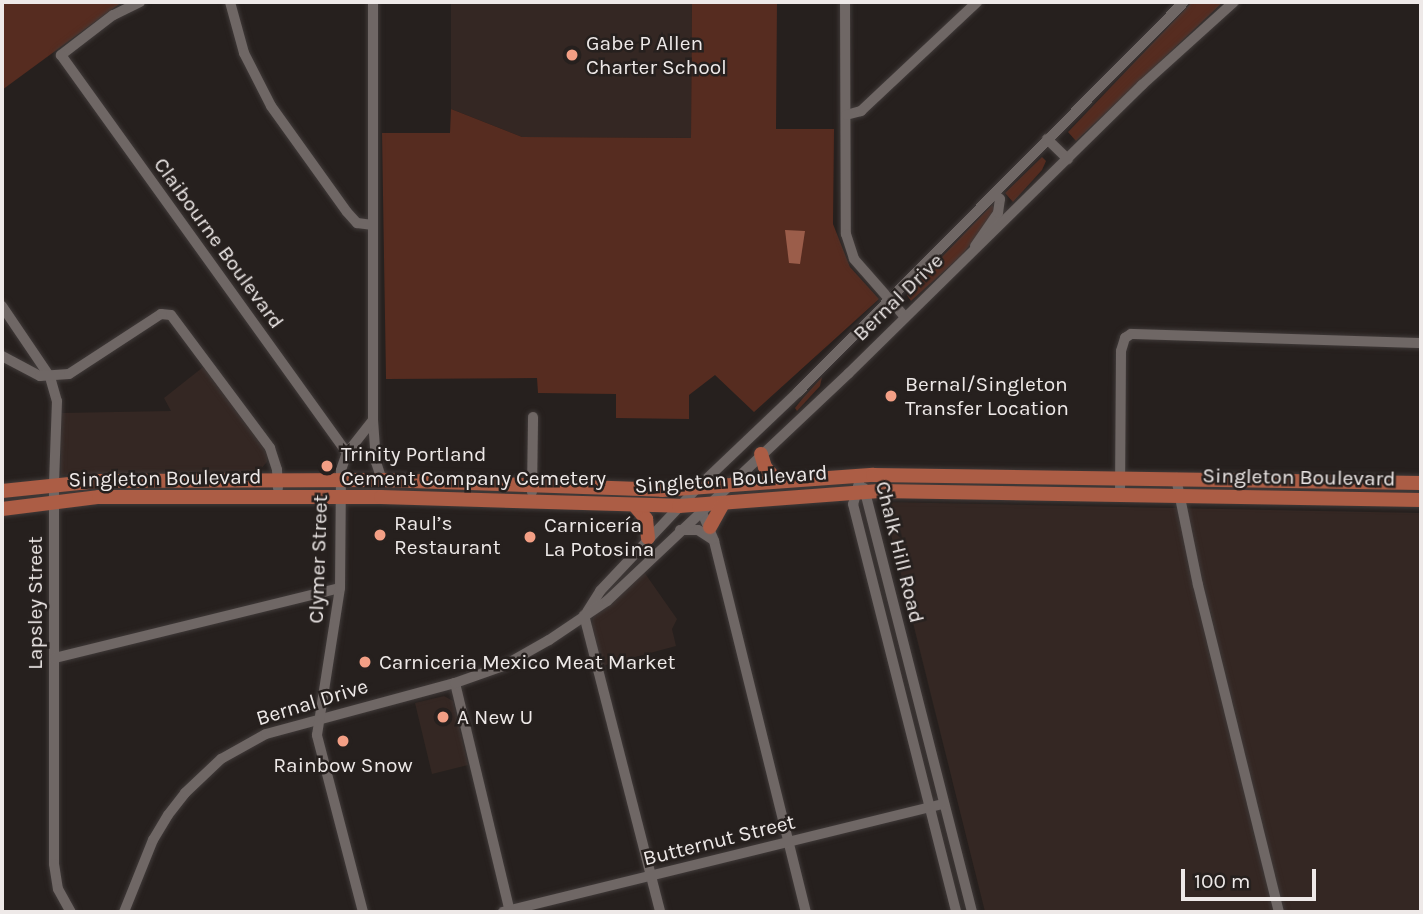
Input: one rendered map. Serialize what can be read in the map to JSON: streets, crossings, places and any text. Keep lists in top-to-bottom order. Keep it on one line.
{"streets":{"main road":["Singleton Boulevard"],"street":["Claibourne Boulevard","Bernal Drive","Chalk Hill Road","Clymer Street","Lapsley Street","Butternut Street"]},"crossings":[["Claibourne Boulevard","Clymer Street"],["Bernal Drive","Singleton Boulevard"],["Bernal Drive","Clymer Street"],["Singleton Boulevard","Chalk Hill Road"],["Singleton Boulevard","Clymer Street"],["Singleton Boulevard","Lapsley Street"],["Chalk Hill Road","Butternut Street"]],"places":["Gabe P Allen Charter School","Bernal/Singleton Transfer Location","Trinity Portland Cement Company Cemetery","Raul’s Restaurant","Carnicería La Potosina","Carniceria Mexico Meat Market","A New U","Rainbow Snow"],"scale_bar":"100 m"}
